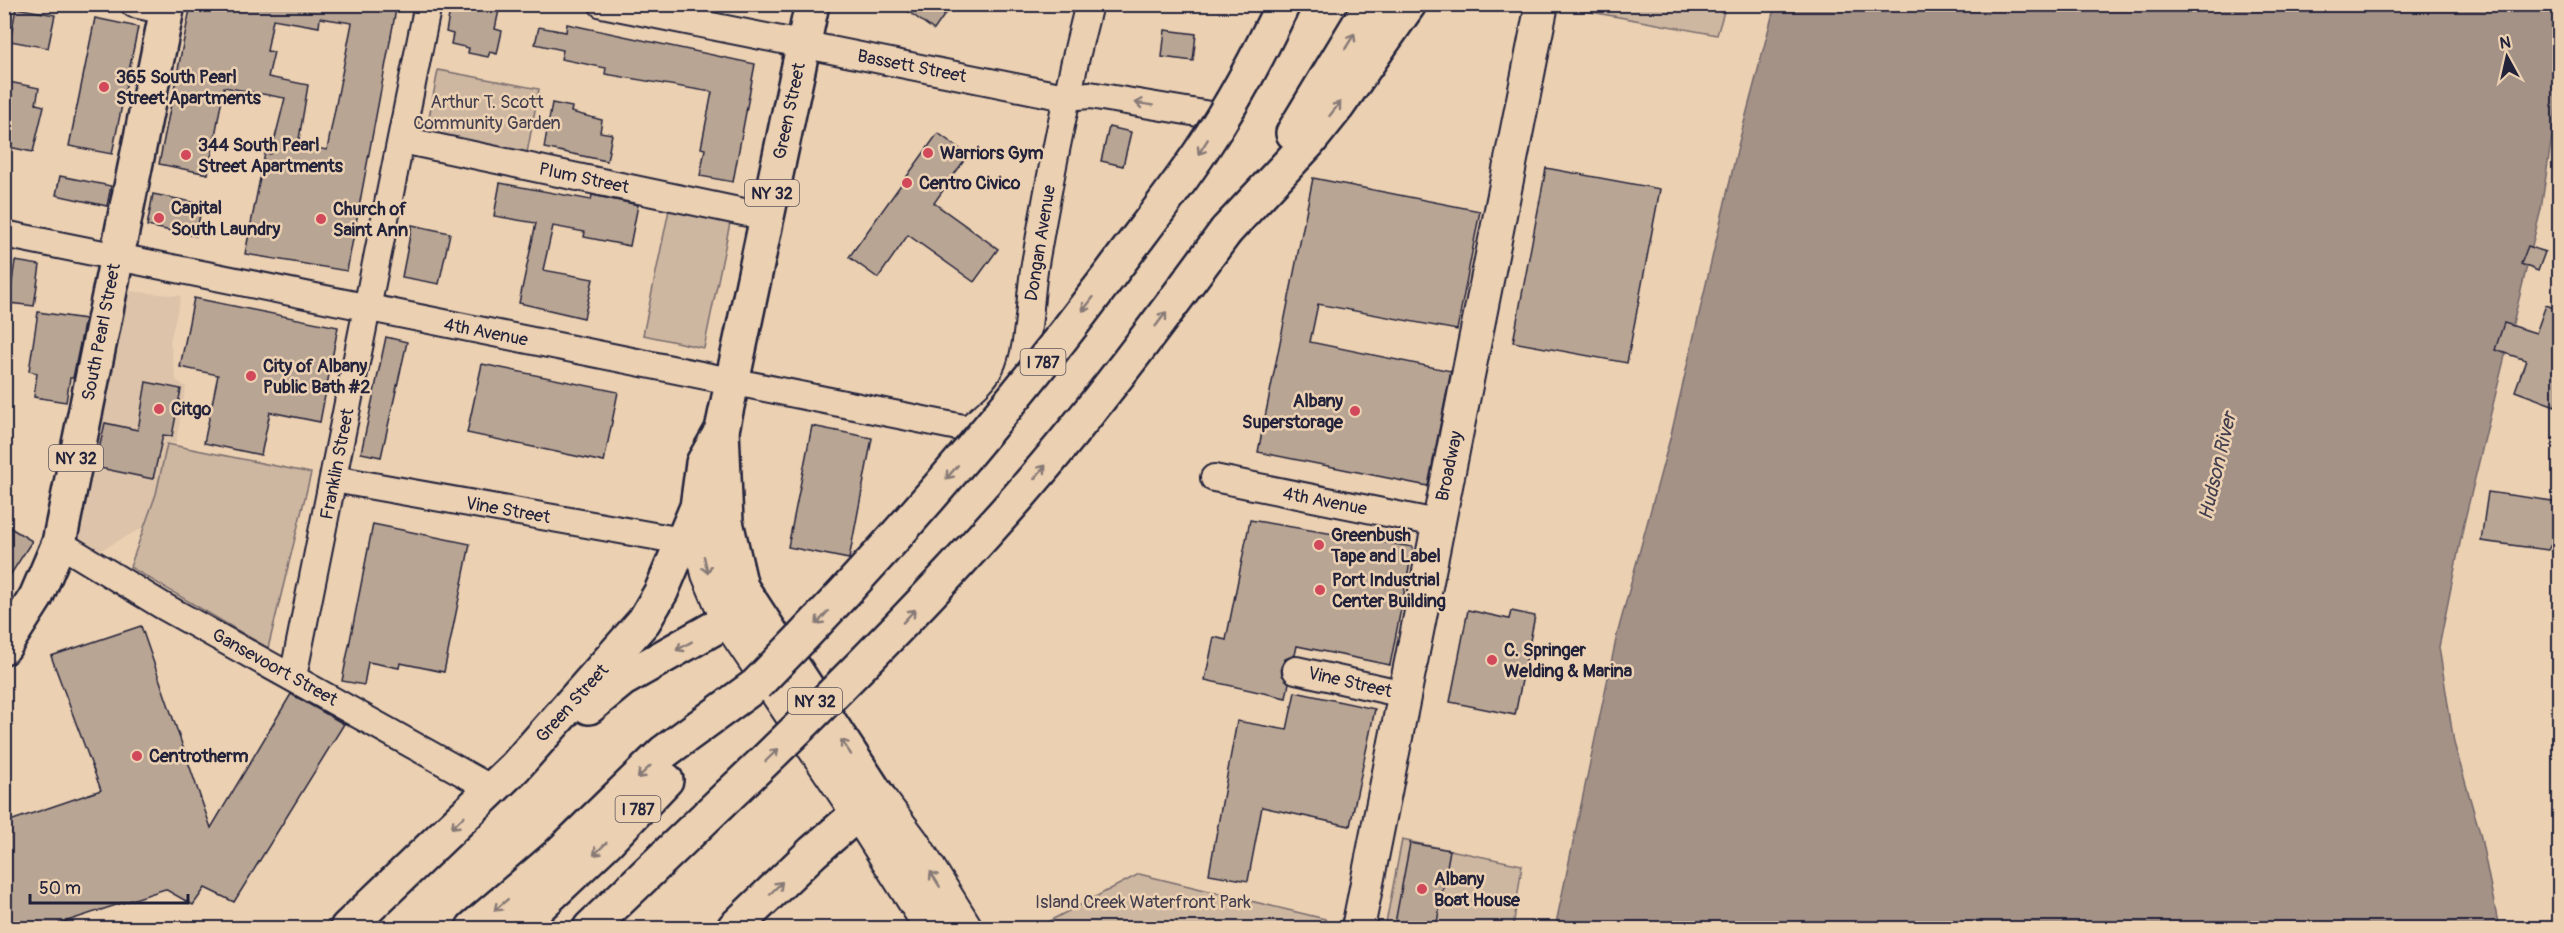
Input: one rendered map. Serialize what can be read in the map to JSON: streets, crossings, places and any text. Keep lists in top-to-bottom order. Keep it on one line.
{"streets":{"main road":["Green Street","NY 32","South Pearl Street","I 787"],"street":["Bassett Street","Plum Street","Dongan Avenue","4th Avenue","Franklin Street","Broadway","Vine Street","Gansevoort Street"]},"crossings":[["Bassett Street","Green Street"],["Bassett Street","Dongan Avenue"],["Green Street","Plum Street"],["Green Street","NY 32"],["Green Street","4th Avenue"],["Green Street","Vine Street"],["Green Street","Gansevoort Street"],["Plum Street","Franklin Street"],["Dongan Avenue","4th Avenue"],["South Pearl Street","4th Avenue"],["South Pearl Street","Gansevoort Street"],["4th Avenue","Franklin Street"],["4th Avenue","Broadway"],["Franklin Street","Vine Street"],["Franklin Street","Gansevoort Street"],["Broadway","Vine Street"]],"water":["Hudson River"],"parks":["Arthur T. Scott Community Garden","Island Creek Waterfront Park"],"places":["365 South Pearl Street Apartments","Warriors Gym","344 South Pearl Street Apartments","Centro Civico","Capital South Laundry","Church of Saint Ann","City of Albany Public Bath #2","Citgo","Albany Superstorage","Greenbush Tape and Label","Port Industrial Center Building","C. Springer Welding & Marina","Centrotherm","Albany Boat House"],"scale_bar":"50 m","north":"top"}
